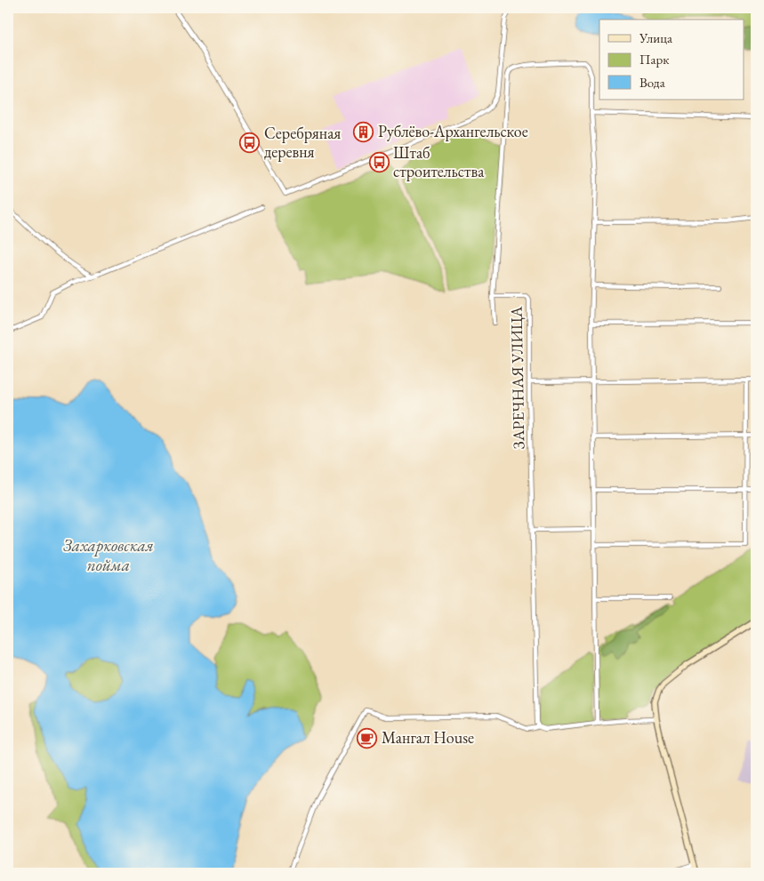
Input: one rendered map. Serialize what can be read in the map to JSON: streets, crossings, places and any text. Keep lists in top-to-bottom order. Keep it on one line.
{"streets":{"street":["ЗАРЕЧНАЯ УЛИЦА"]},"water":["Захарковская пойма"],"places":{"building":["Рублёво-Архангельское"],"bus stop":["Серебряная деревня","Штаб строительства"],"cafe":["Мангал House"]},"legend":["Улица","Парк","Вода"]}
